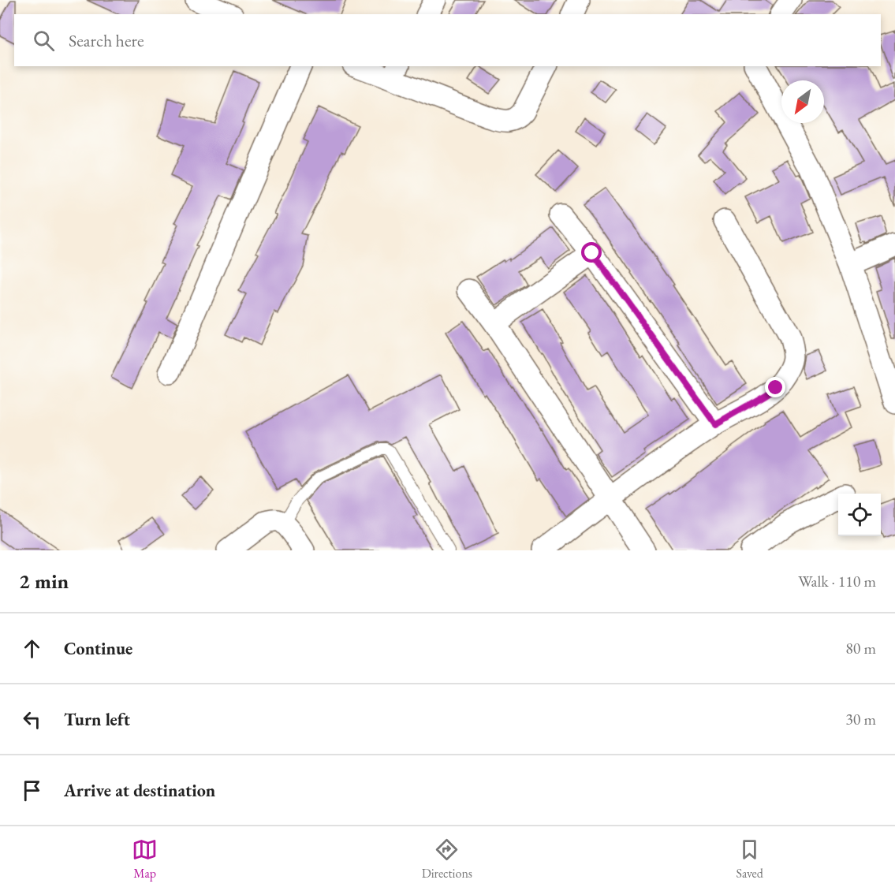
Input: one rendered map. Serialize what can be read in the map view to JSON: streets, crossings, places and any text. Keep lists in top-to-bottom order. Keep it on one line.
{"north":"bottom left","page":{"search":"Search here","heading":["2 min","Walk · 110 m"],"list":[["Continue","80 m"],["Turn left","30 m"],"Arrive at destination"],"nav":["Map","Directions","Saved"]}}
